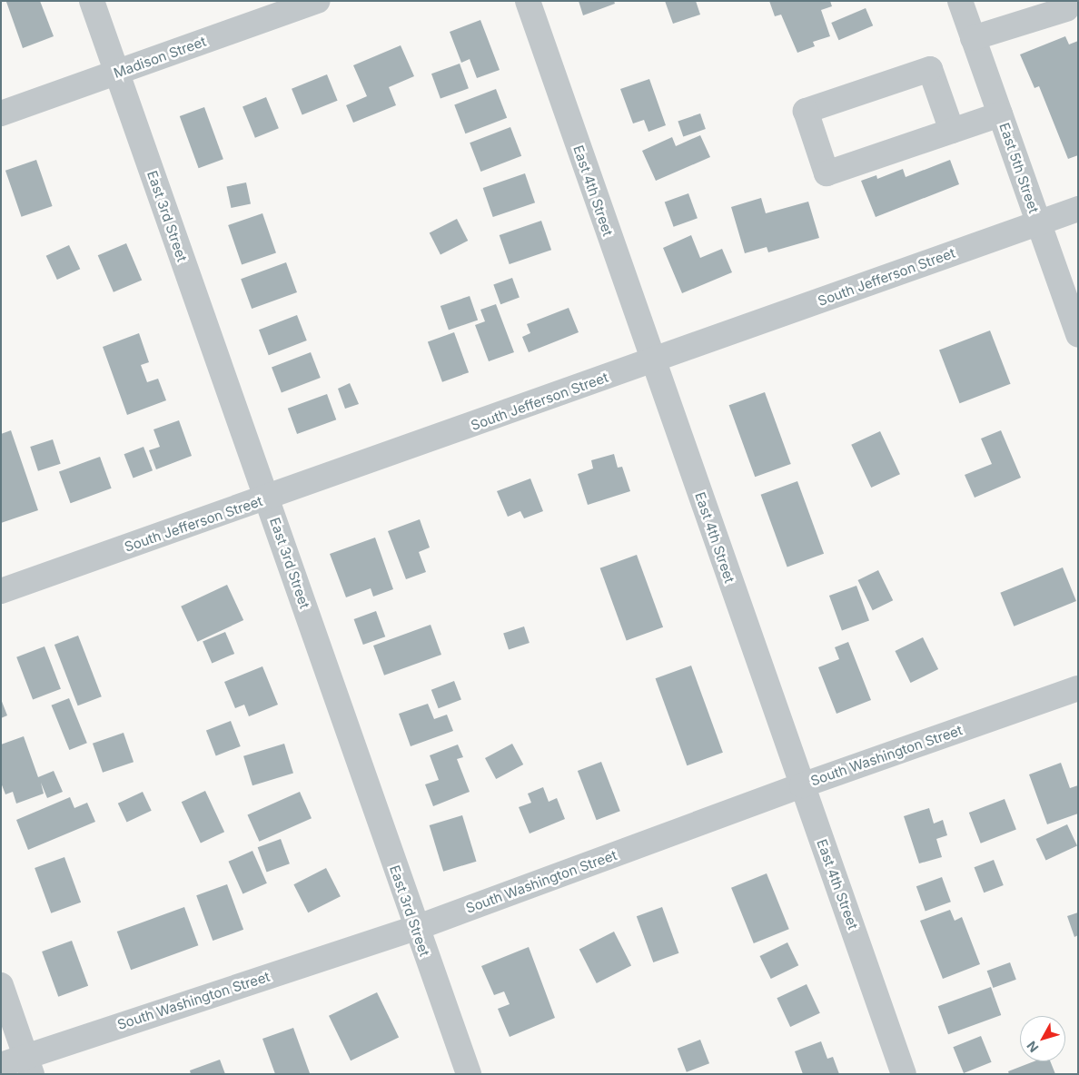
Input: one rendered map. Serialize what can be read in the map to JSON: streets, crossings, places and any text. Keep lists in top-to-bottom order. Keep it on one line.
{"streets":{"street":["Madison Street","East 5th Street","East 4th Street","East 3rd Street","South Jefferson Street","South Washington Street"]},"crossings":[["Madison Street","East 3rd Street"],["East 5th Street","South Jefferson Street"],["East 4th Street","South Jefferson Street"],["East 4th Street","South Washington Street"],["East 3rd Street","South Jefferson Street"],["East 3rd Street","South Washington Street"]],"north":"bottom left"}
